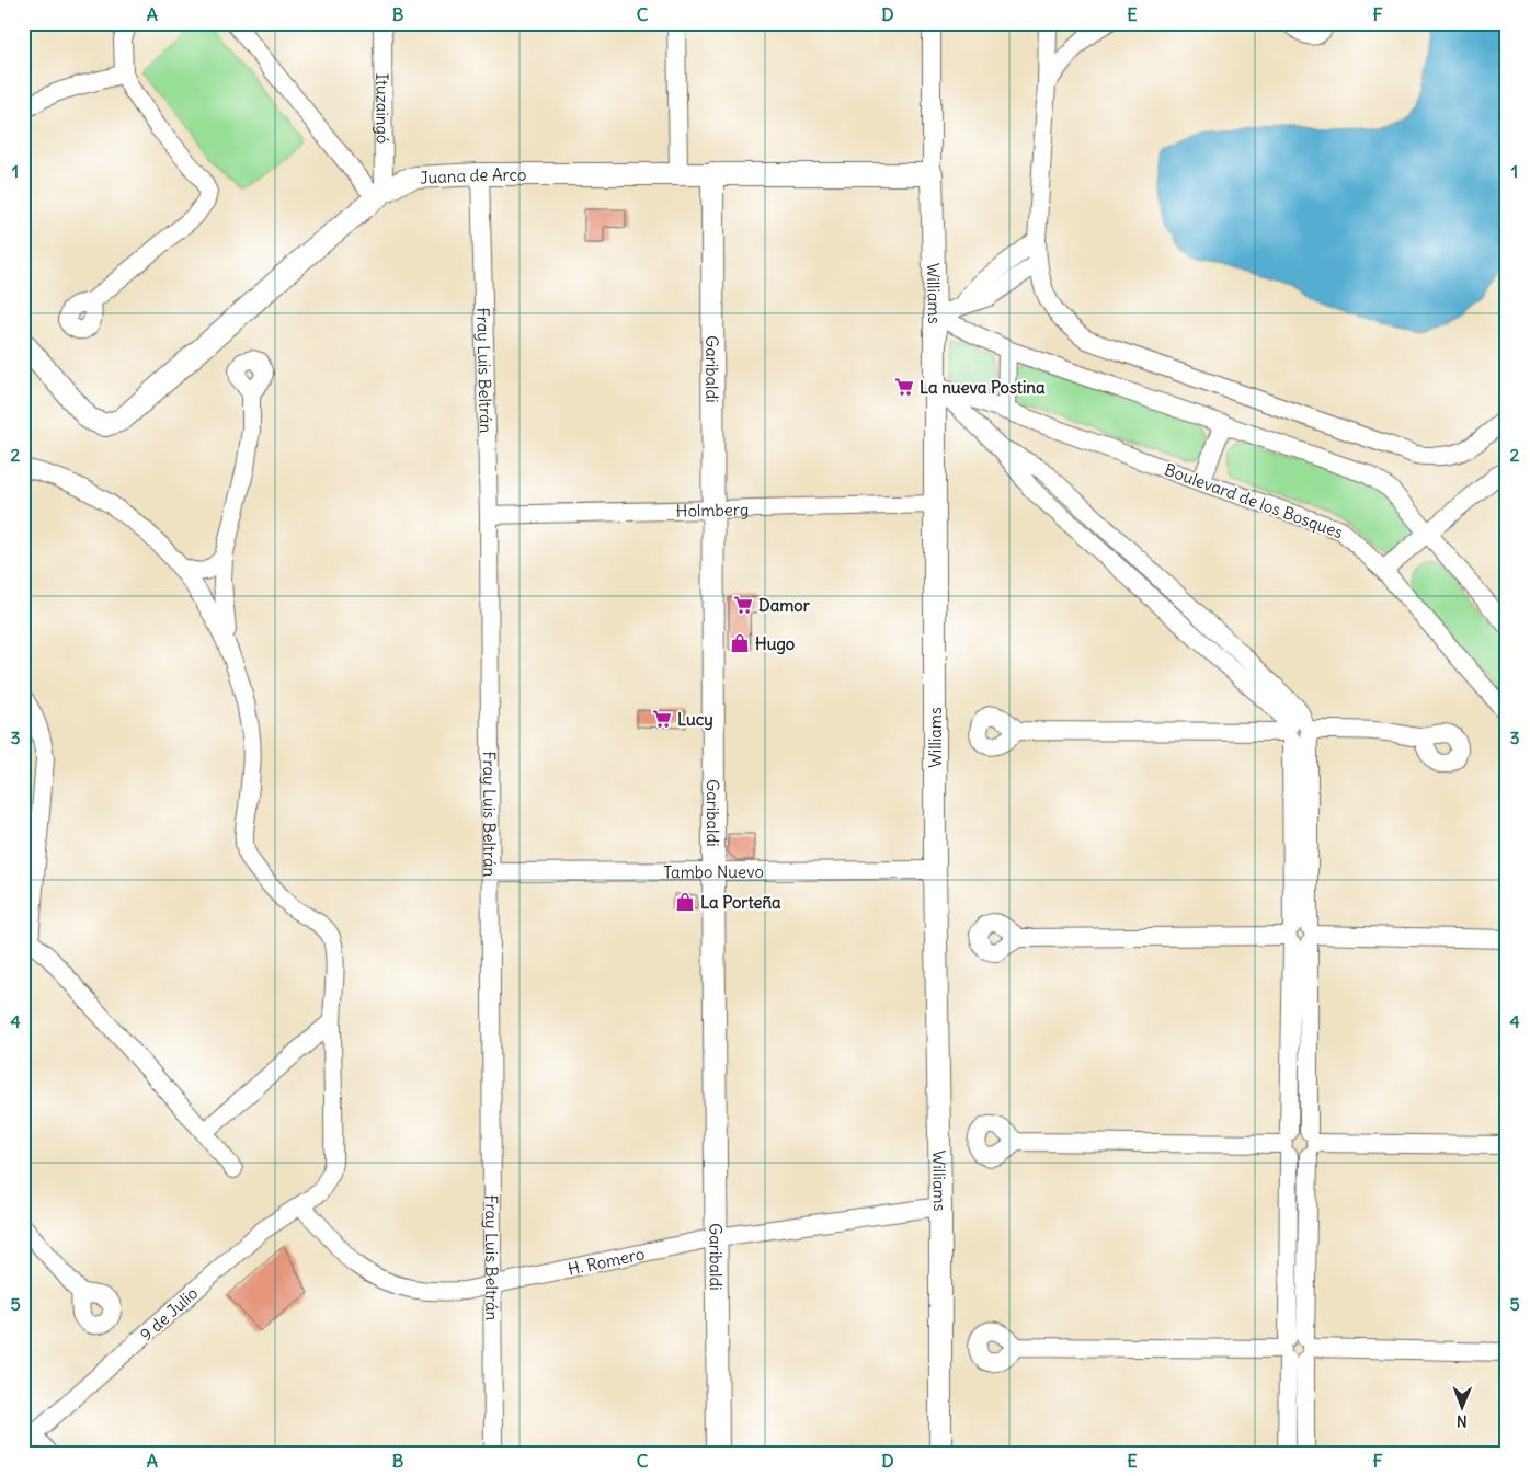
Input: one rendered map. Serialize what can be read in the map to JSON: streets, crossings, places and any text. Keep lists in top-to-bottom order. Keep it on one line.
{"streets":{"street":["Ituzaingó","Juana de Arco","Williams","Garibaldi","Fray Luis Beltrán","Boulevard de los Bosques","Holmberg","Tambo Nuevo","H. Romero","9 de Julio"]},"crossings":[["Ituzaingó","Juana de Arco"],["Juana de Arco","Williams"],["Juana de Arco","Garibaldi"],["Juana de Arco","Fray Luis Beltrán"],["Williams","Boulevard de los Bosques"],["Williams","Holmberg"],["Williams","Tambo Nuevo"],["Williams","H. Romero"],["Garibaldi","Holmberg"],["Garibaldi","Tambo Nuevo"],["Garibaldi","H. Romero"],["Fray Luis Beltrán","Holmberg"],["Fray Luis Beltrán","Tambo Nuevo"],["Fray Luis Beltrán","H. Romero"],["H. Romero","9 de Julio"]],"places":{"supermarket":["La nueva Postina","Damor","Lucy"],"shop":["Hugo","La Porteña"]},"north":"bottom","grid":{"columns":["A","B","C","D","E","F"],"rows":["1","2","3","4","5"]}}
